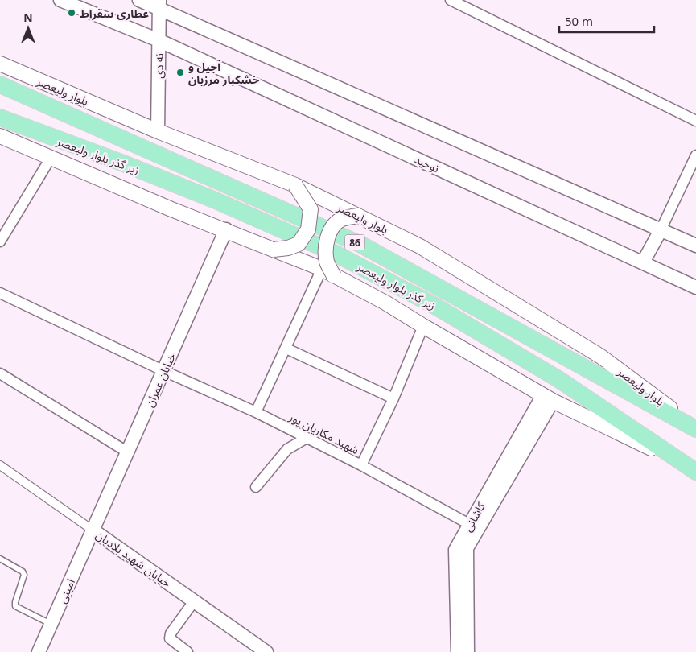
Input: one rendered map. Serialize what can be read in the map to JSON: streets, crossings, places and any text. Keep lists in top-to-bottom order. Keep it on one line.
{"streets":{"main road":["بلوار ولیعصر","زیر گذر بلوار ولیعصر","86"],"street":["نه دی","توحید","خیابان عمران","شهید مکاریان پور","کاشانی","خیابان شهید بلادیان","امینی"]},"crossings":[["نه دی","بلوار ولیعصر"],["نه دی","توحید"],["خیابان عمران","شهید مکاریان پور"],["خیابان عمران","خیابان شهید بلادیان"],["خیابان عمران","امینی"],["شهید مکاریان پور","کاشانی"],["خیابان شهید بلادیان","امینی"]],"places":["عطاری سقراط","آجیل و خشکبار مرزبان"],"scale_bar":"50 m","north":"top"}
